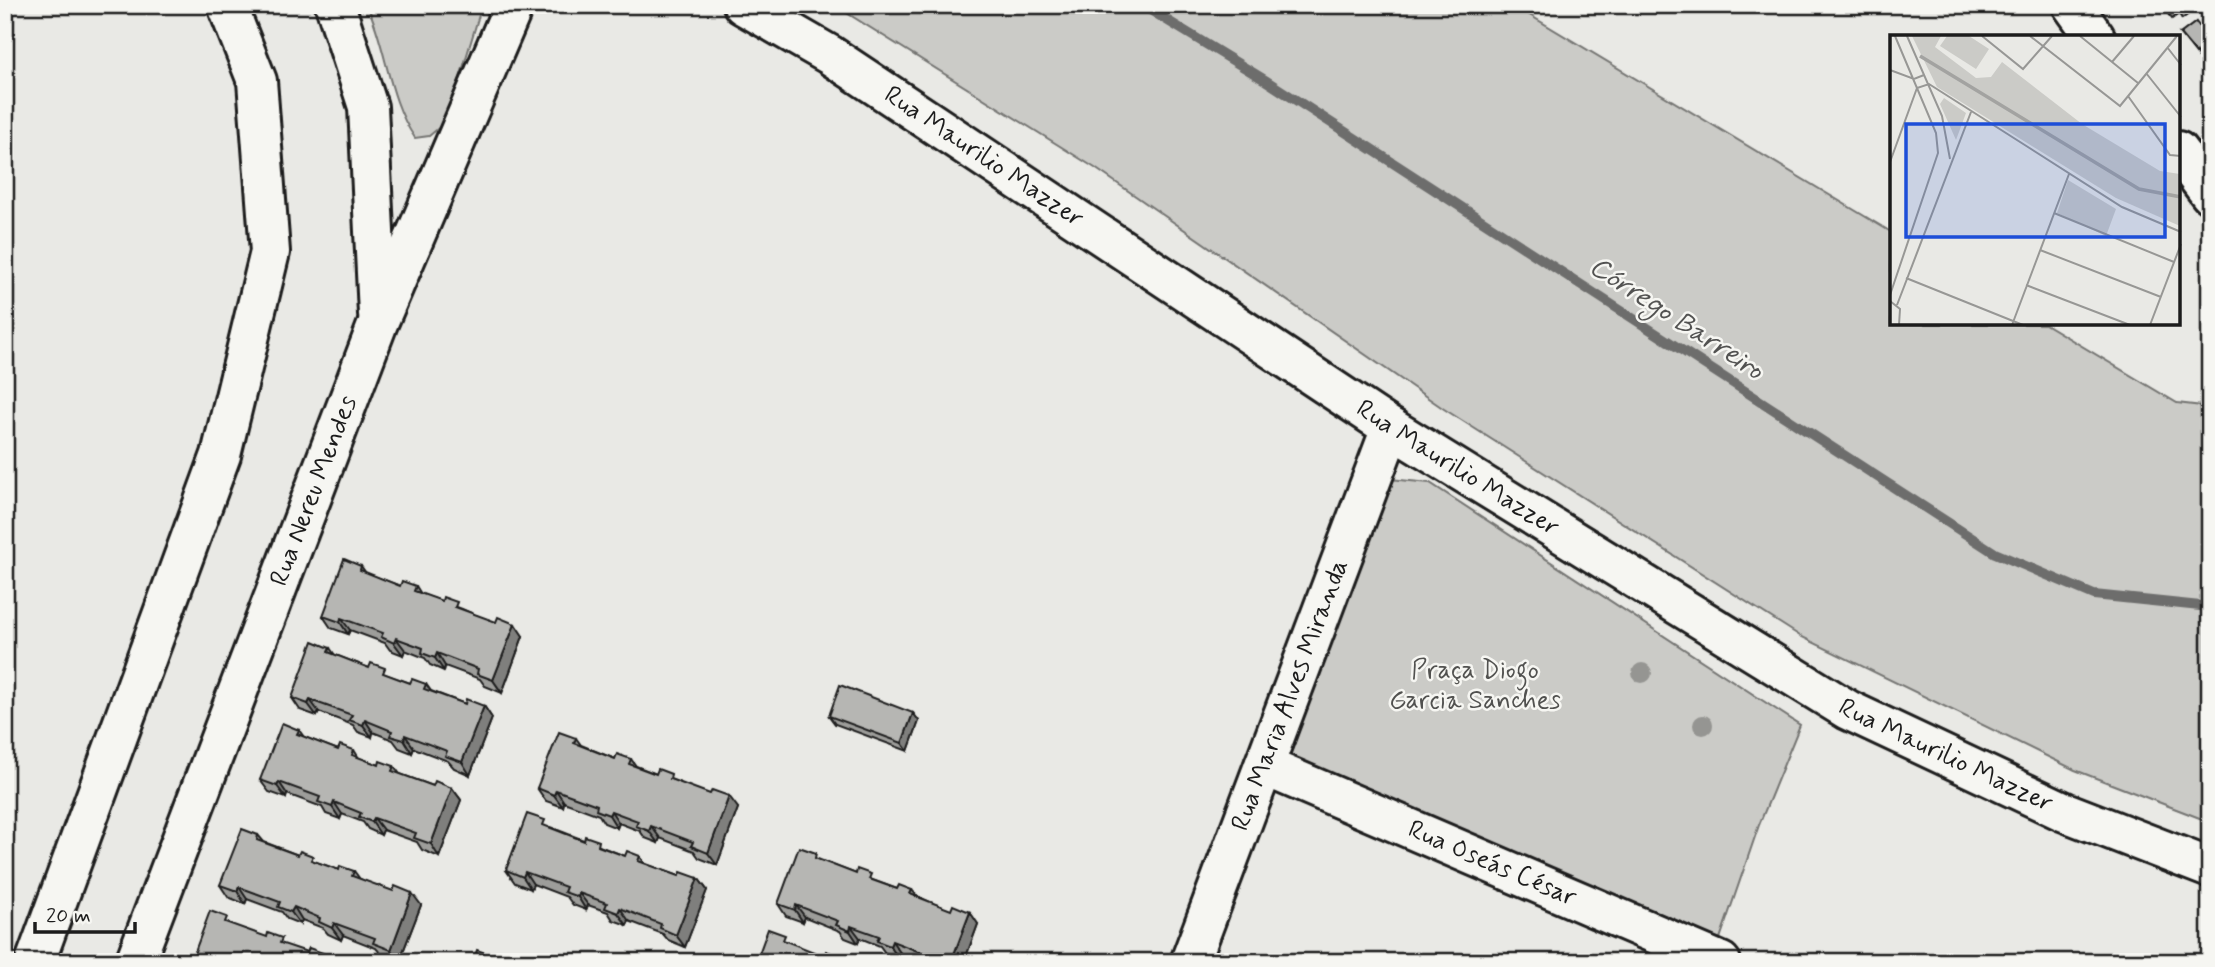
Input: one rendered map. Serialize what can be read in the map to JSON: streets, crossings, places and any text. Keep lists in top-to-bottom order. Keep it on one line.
{"streets":{"street":["Rua Maurilio Mazzer","Rua Nereu Mendes","Rua Maria Alves Miranda","Rua Oseás César"]},"crossings":[["Rua Maurilio Mazzer","Rua Maria Alves Miranda"],["Rua Maria Alves Miranda","Rua Oseás César"]],"water":["Córrego Barreiro"],"parks":["Praça Diogo Garcia Sanches"],"scale_bar":"20 m"}
